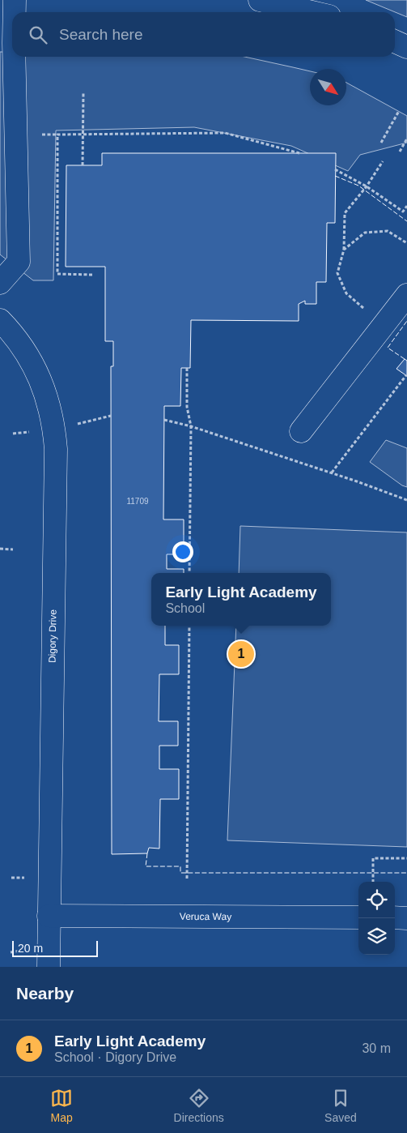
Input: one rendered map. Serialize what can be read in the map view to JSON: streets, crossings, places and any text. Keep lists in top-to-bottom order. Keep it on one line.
{"streets":{"street":["Digory Drive","Veruca Way"]},"crossings":[["Digory Drive","Veruca Way"]],"house_numbers":["11709"],"scale_bar":"20 m","north":"bottom right","page":{"search":"Search here","popup":["Early Light Academy","School"],"pins":"1","scale":"20 m","heading":"Nearby","list":[{"mark":"1","name":"Early Light Academy","note":"School · Digory Drive","value":"30 m"}],"nav":["Map","Directions","Saved"]}}
